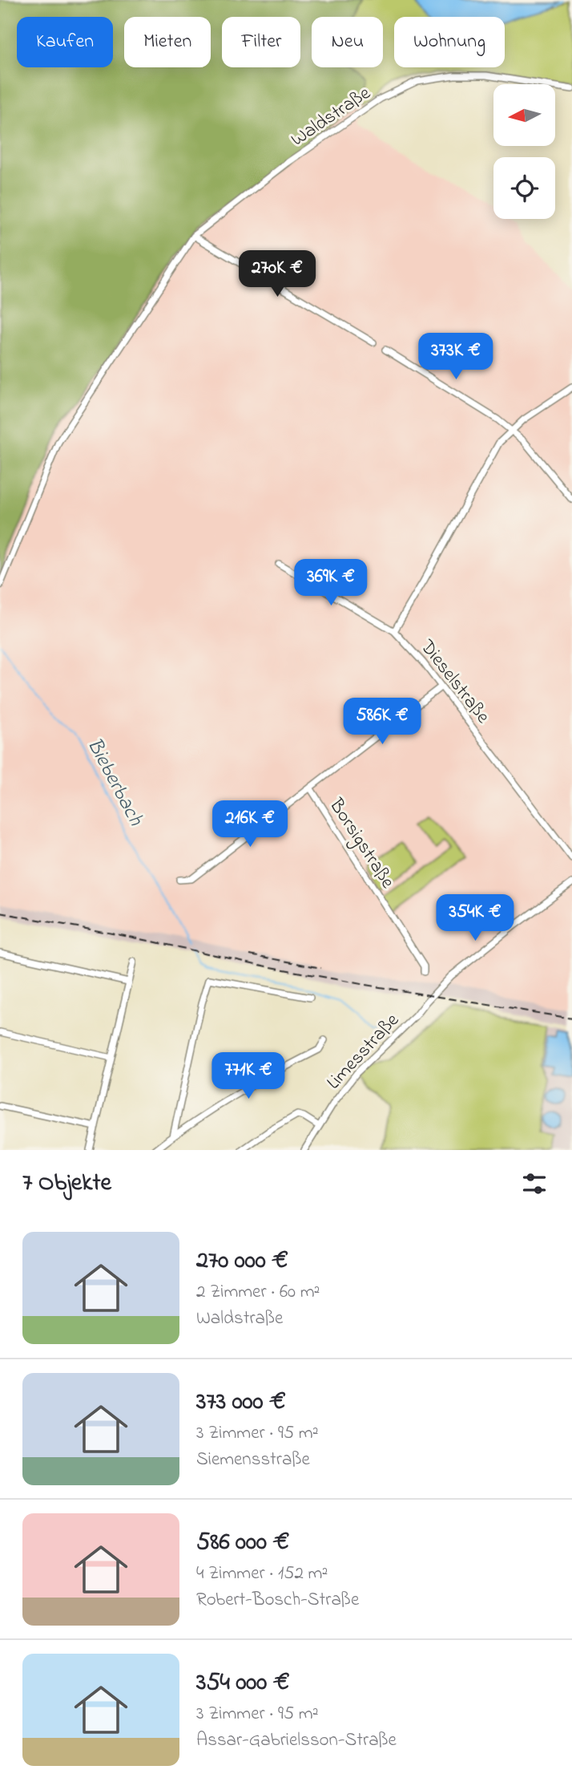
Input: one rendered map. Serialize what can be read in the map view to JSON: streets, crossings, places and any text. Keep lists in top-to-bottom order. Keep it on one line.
{"streets":{"street":["Waldstraße","Dieselstraße","Borsigstraße","Limesstraße"]},"water":["Bieberbach"],"north":"left","page":{"chip":["Kaufen","Mieten","Filter","Neu","Wohnung"],"price":["270K €","373K €","369K €","586K €","216K €","354K €","771K €"],"heading":"7 Objekte","list":[{"name":"270 000 €","note":"2 Zimmer · 60 m² · Waldstraße"},{"name":"373 000 €","note":"3 Zimmer · 95 m² · Siemensstraße"},{"name":"586 000 €","note":"4 Zimmer · 152 m² · Robert-Bosch-Straße"},{"name":"354 000 €","note":"3 Zimmer · 95 m² · Assar-Gabrielsson-Straße"}]}}
